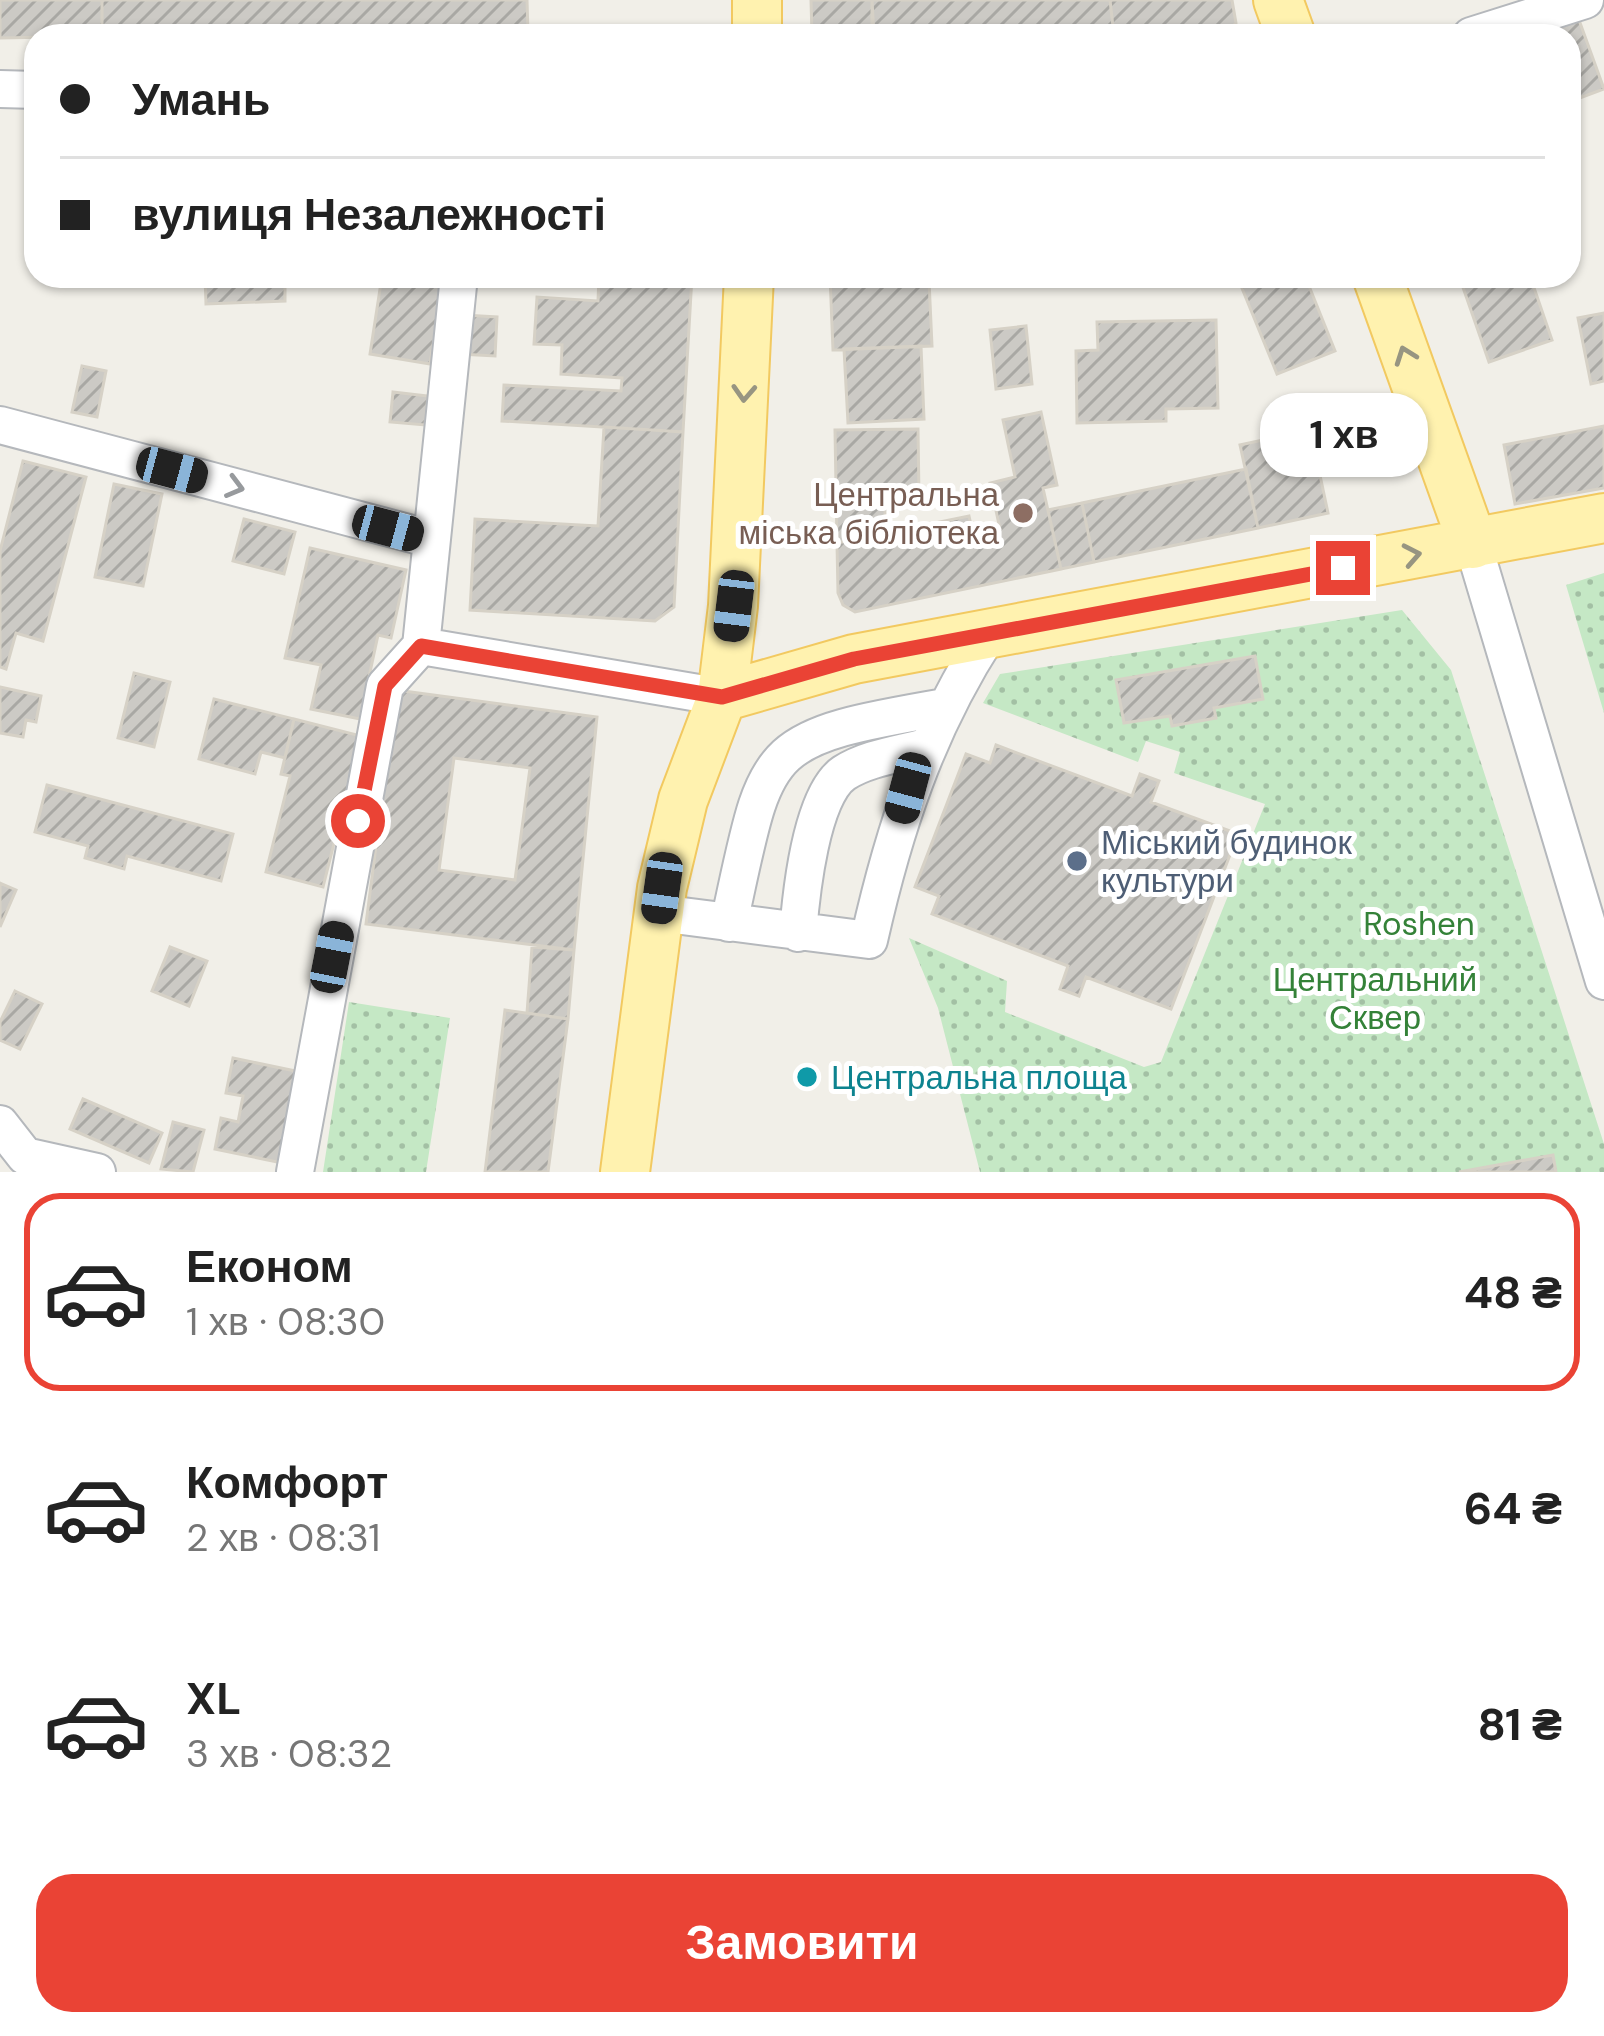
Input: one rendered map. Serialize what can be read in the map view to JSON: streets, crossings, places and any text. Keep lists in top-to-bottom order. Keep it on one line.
{"parks":["Roshen","Центральний Сквер"],"places":["Центральна міська бібліотека","Міський будинок культури","Центральна площа"],"page":{"banner":["Умань","вулиця Незалежності"],"bubble":"1 хв","list":[{"name":"Економ","note":"1 хв · 08:30","value":"48 ₴"},{"name":"Комфорт","note":"2 хв · 08:31","value":"64 ₴"},{"name":"XL","note":"3 хв · 08:32","value":"81 ₴"}],"buttons":"Замовити"}}
